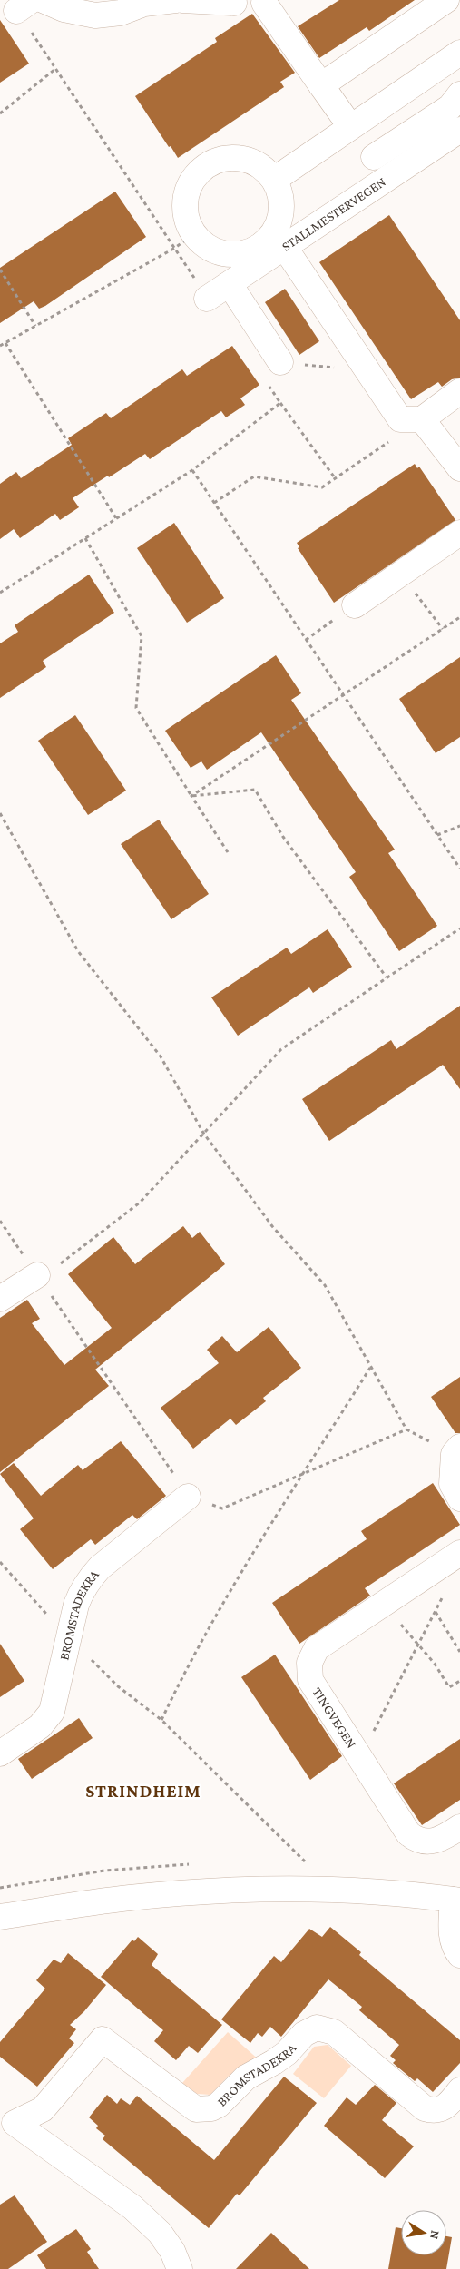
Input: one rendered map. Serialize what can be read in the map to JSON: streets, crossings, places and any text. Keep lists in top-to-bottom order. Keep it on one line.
{"streets":{"street":["STALLMESTERVEGEN","BROMSTADEKRA","TINGVEGEN"]},"districts":["STRINDHEIM"],"north":"right"}
